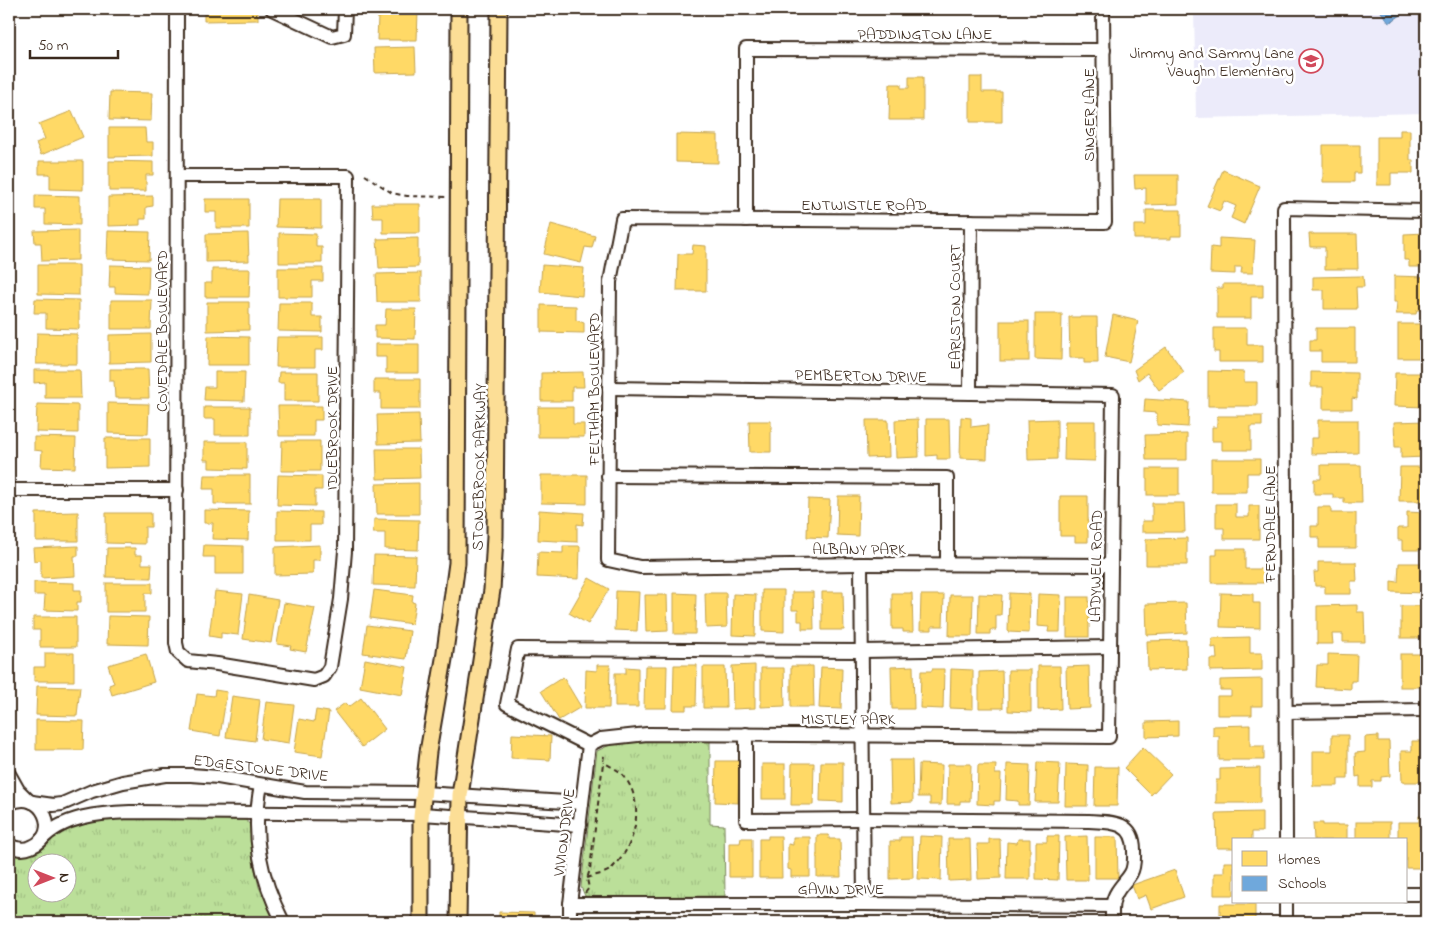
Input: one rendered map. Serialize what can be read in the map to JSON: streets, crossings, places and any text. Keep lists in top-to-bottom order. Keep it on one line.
{"streets":{"main road":["STONEBROOK PARKWAY"],"street":["PADDINGTON LANE","SINGER LANE","ENTWISTLE ROAD","EARLSTON COURT","COVEDALE BOULEVARD","PEMBERTON DRIVE","FELTHAM BOULEVARD","IDLEBROOK DRIVE","FERNDALE LANE","ALBANY PARK","LADYWELL ROAD","MISTLEY PARK","EDGESTONE DRIVE","VIVION DRIVE","GAVIN DRIVE"]},"crossings":[["PADDINGTON LANE","SINGER LANE"],["PADDINGTON LANE","ENTWISTLE ROAD"],["SINGER LANE","ENTWISTLE ROAD"],["ENTWISTLE ROAD","EARLSTON COURT"],["ENTWISTLE ROAD","FELTHAM BOULEVARD"],["EARLSTON COURT","PEMBERTON DRIVE"],["COVEDALE BOULEVARD","IDLEBROOK DRIVE"],["PEMBERTON DRIVE","FELTHAM BOULEVARD"],["PEMBERTON DRIVE","LADYWELL ROAD"],["FELTHAM BOULEVARD","ALBANY PARK"],["STONEBROOK PARKWAY","EDGESTONE DRIVE"],["ALBANY PARK","LADYWELL ROAD"],["LADYWELL ROAD","MISTLEY PARK"],["MISTLEY PARK","VIVION DRIVE"],["EDGESTONE DRIVE","VIVION DRIVE"],["VIVION DRIVE","GAVIN DRIVE"]],"places":{"school or university":["Jimmy and Sammy Lane Vaughn Elementary"]},"legend":["Homes","Schools"],"scale_bar":"50 m","north":"right"}
